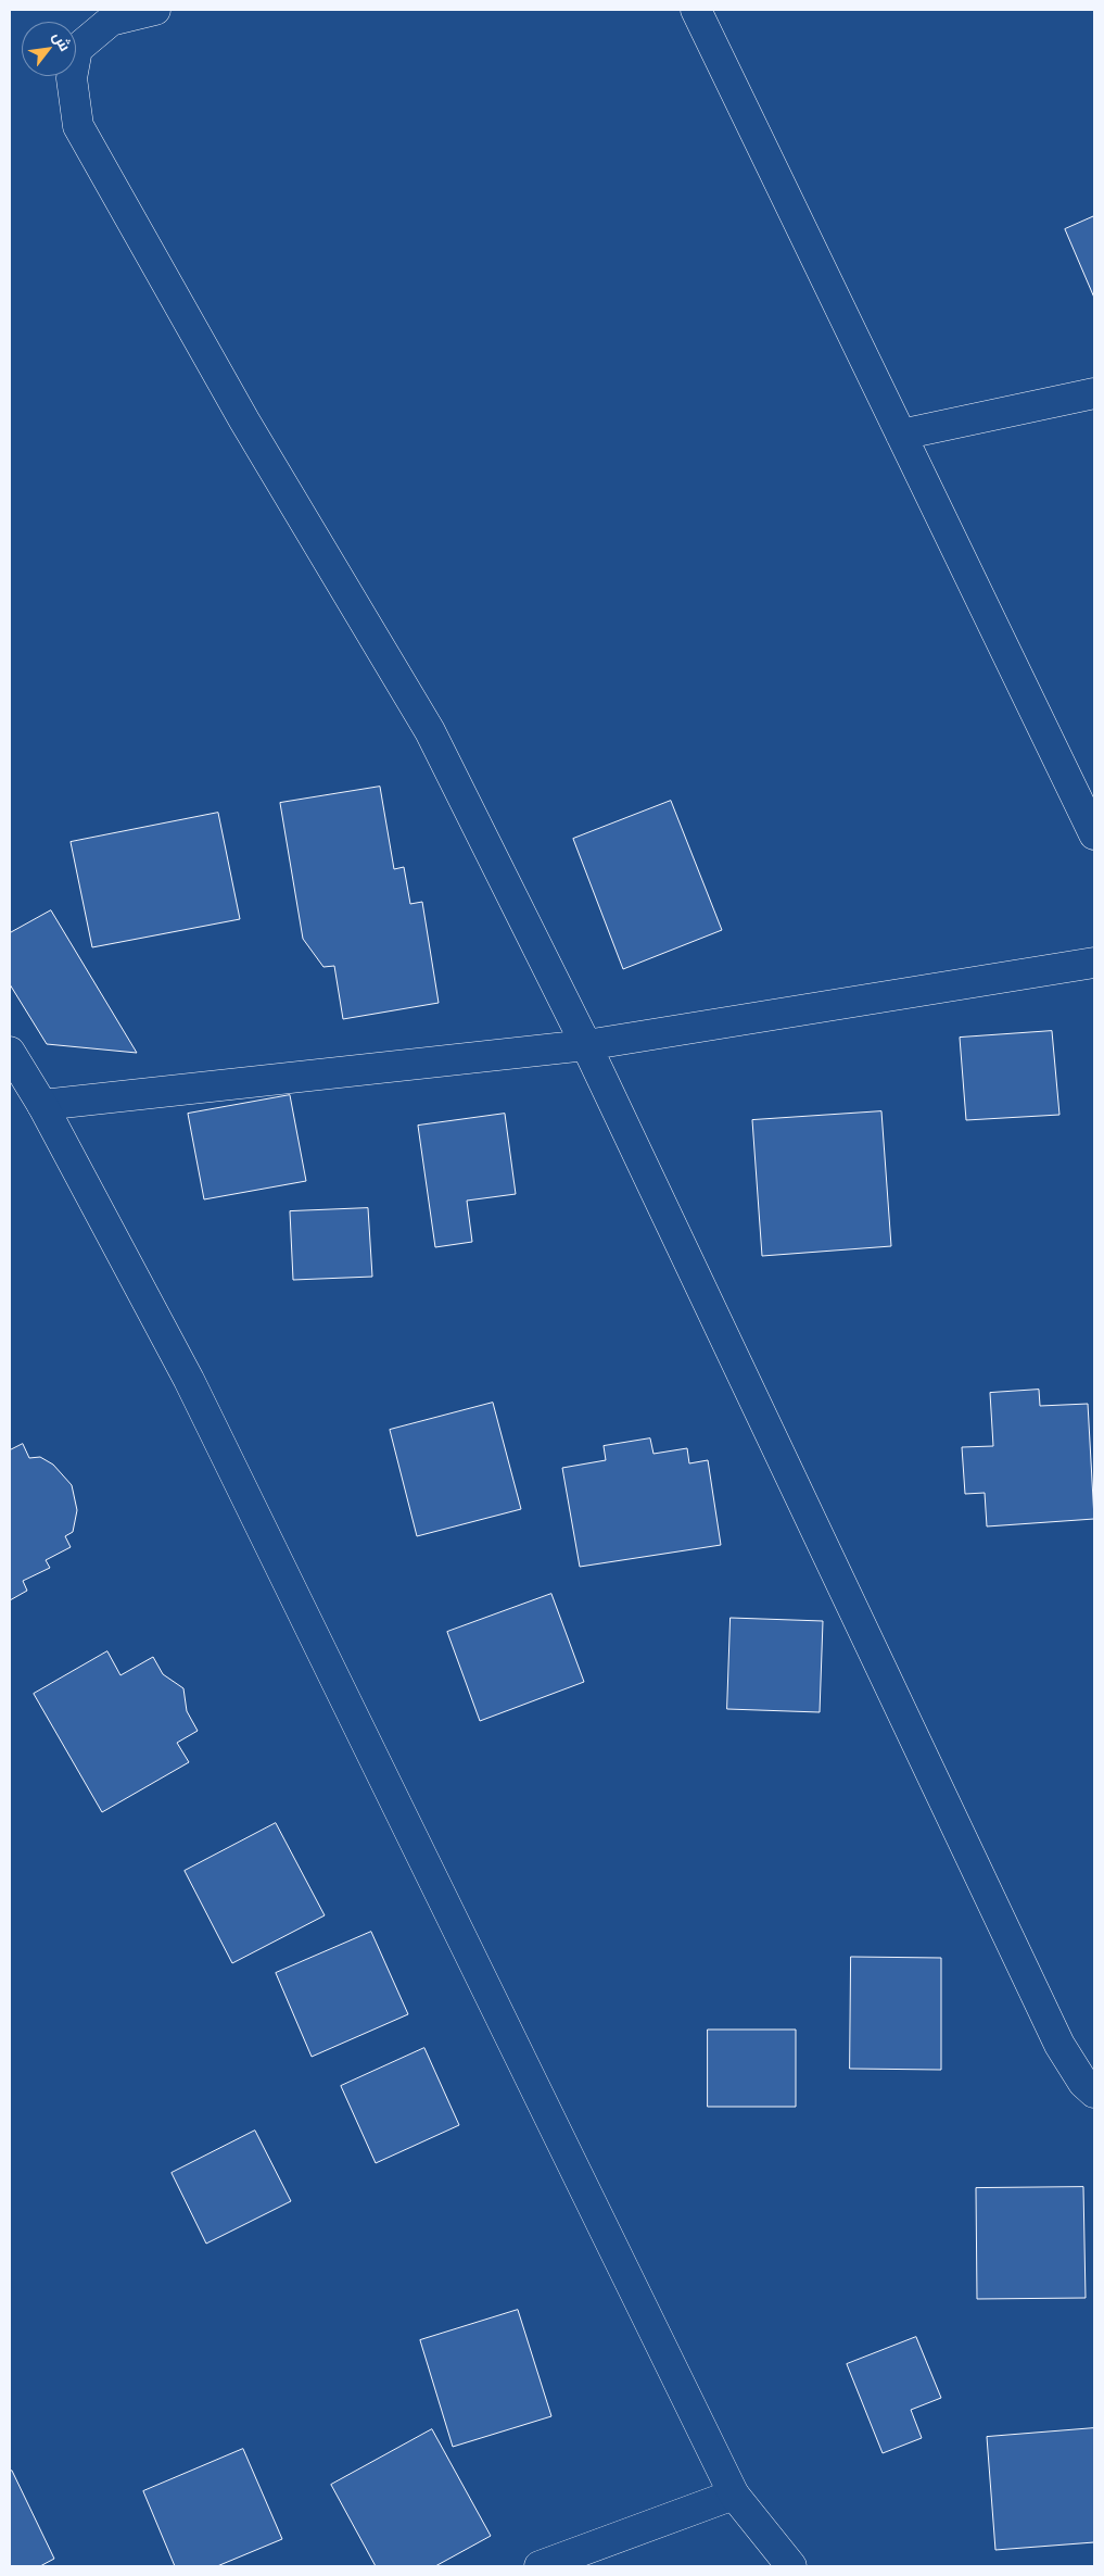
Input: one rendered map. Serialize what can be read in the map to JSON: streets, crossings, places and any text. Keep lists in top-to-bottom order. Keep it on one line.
{"north":"top right"}
